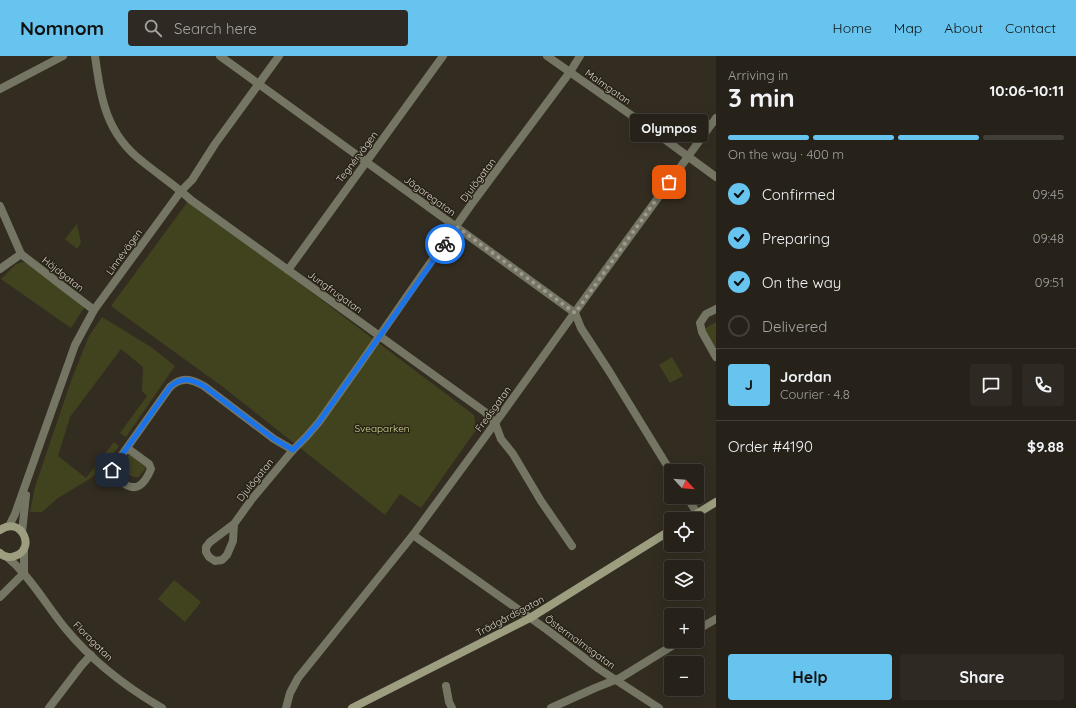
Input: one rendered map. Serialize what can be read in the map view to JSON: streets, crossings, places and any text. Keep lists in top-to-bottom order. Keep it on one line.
{"streets":{"street":["Malmgatan","Tegnérvägen","Djulögatan","Jägaregatan","Linnévägen","Höjdgatan","Jungfrugatan","Fredsgatan","Trädgårdsgatan","Floragatan","Östermalmsgatan"]},"crossings":[["Malmgatan","Djulögatan"],["Malmgatan","Fredsgatan"],["Tegnérvägen","Jägaregatan"],["Tegnérvägen","Jungfrugatan"],["Djulögatan","Jägaregatan"],["Djulögatan","Jungfrugatan"],["Jägaregatan","Linnévägen"],["Jägaregatan","Fredsgatan"],["Linnévägen","Höjdgatan"],["Linnévägen","Jungfrugatan"],["Jungfrugatan","Fredsgatan"],["Fredsgatan","Östermalmsgatan"],["Trädgårdsgatan","Östermalmsgatan"]],"parks":["Sveaparken"],"places":["Olympos"],"north":"bottom right","page":{"header":"Nomnom","search":"Search here","nav":["Home","Map","About","Contact"],"heading":["3 min","Arriving in","10:06–10:11"],"panel":["Jordan","Courier · 4.8","Order #4190","$9.88"],"bubble":"Olympos","bar":"On the way · 400 m","list":[["Confirmed","09:45"],["Preparing","09:48"],["On the way","09:51"],"Delivered"],"round":"J","map_buttons":["+","−"],"buttons":["Help","Share"]}}
